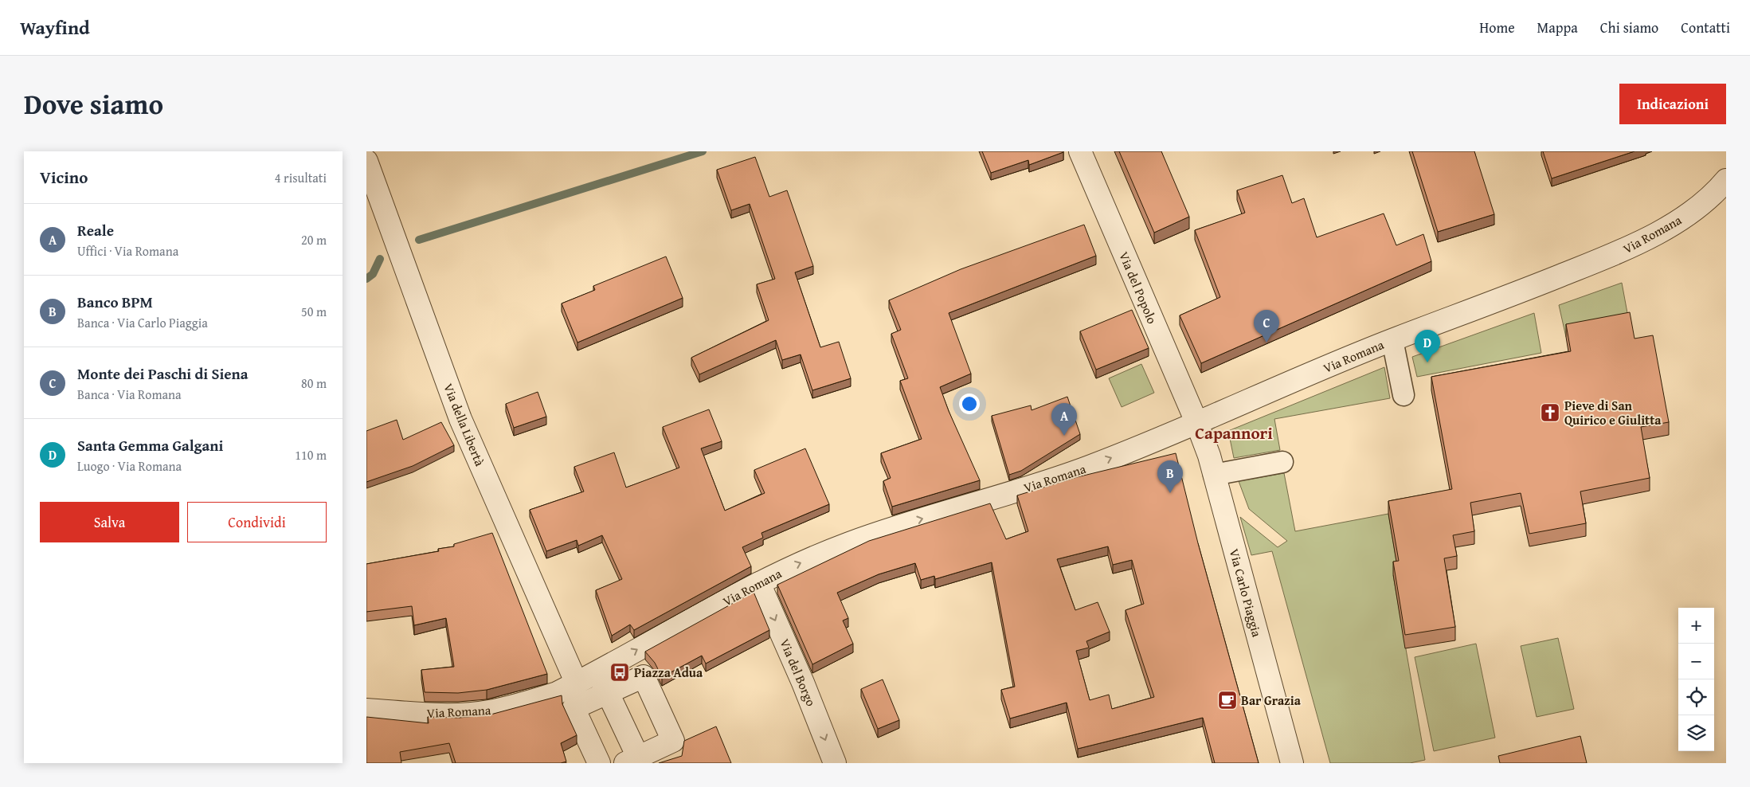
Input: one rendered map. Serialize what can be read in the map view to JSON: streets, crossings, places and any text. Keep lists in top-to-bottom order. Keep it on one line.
{"streets":{"street":["Via Romana","Via del Popolo","Via della Libertà","Via Carlo Piaggia","Via del Borgo"]},"crossings":[["Via Romana","Via del Popolo"],["Via Romana","Via della Libertà"],["Via Romana","Via Carlo Piaggia"],["Via Romana","Via del Borgo"],["Via del Popolo","Via Carlo Piaggia"]],"one_way":["Via Romana"],"districts":["Capannori"],"places":{"church":["Pieve di San Quirico e Giulitta"],"bus stop":["Piazza Adua"],"cafe":["Bar Grazia"]},"page":{"header":"Wayfind","nav":["Home","Mappa","Chi siamo","Contatti"],"title":"Dove siamo","buttons":["Indicazioni",["Salva","Condividi"]],"heading":["Vicino","4 risultati"],"list":[{"mark":"A","name":"Reale","note":"Uffici · Via Romana","value":"20 m"},{"mark":"B","name":"Banco BPM","note":"Banca · Via Carlo Piaggia","value":"50 m"},{"mark":"C","name":"Monte dei Paschi di Siena","note":"Banca · Via Romana","value":"80 m"},{"mark":"D","name":"Santa Gemma Galgani","note":"Luogo · Via Romana","value":"110 m"}],"pins":["C","D","A","B"],"map_buttons":["+","−"]}}
